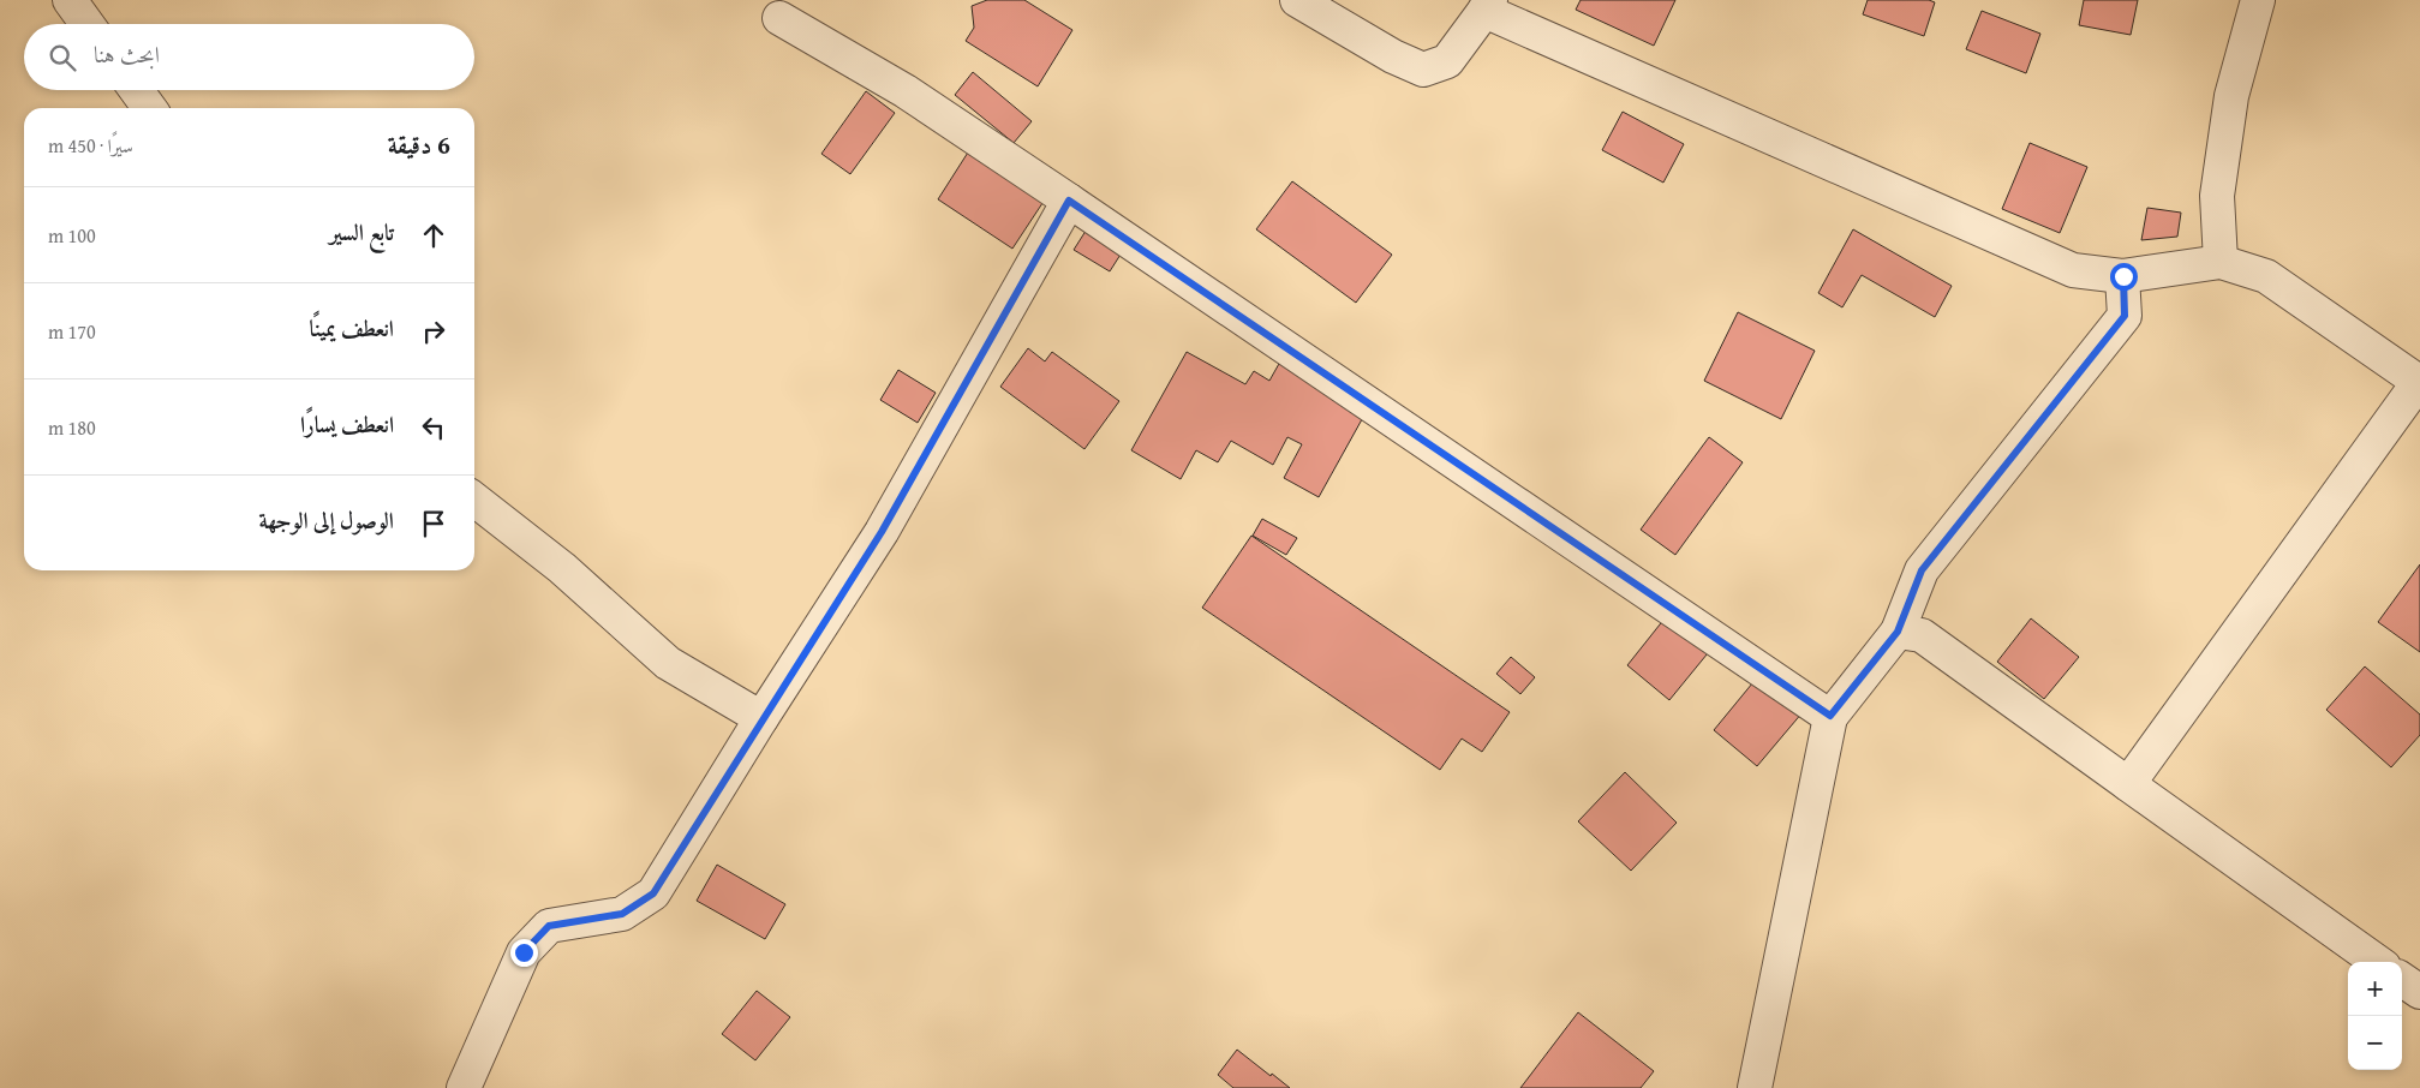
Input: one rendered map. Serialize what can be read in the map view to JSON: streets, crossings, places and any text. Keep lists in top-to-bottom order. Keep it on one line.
{"page":{"search":"ابحث هنا","heading":["6 دقيقة","سيرًا · 450 m"],"list":[["تابع السير","100 m"],["انعطف يمينًا","170 m"],["انعطف يسارًا","180 m"],"الوصول إلى الوجهة"],"map_buttons":["+","−"]}}
